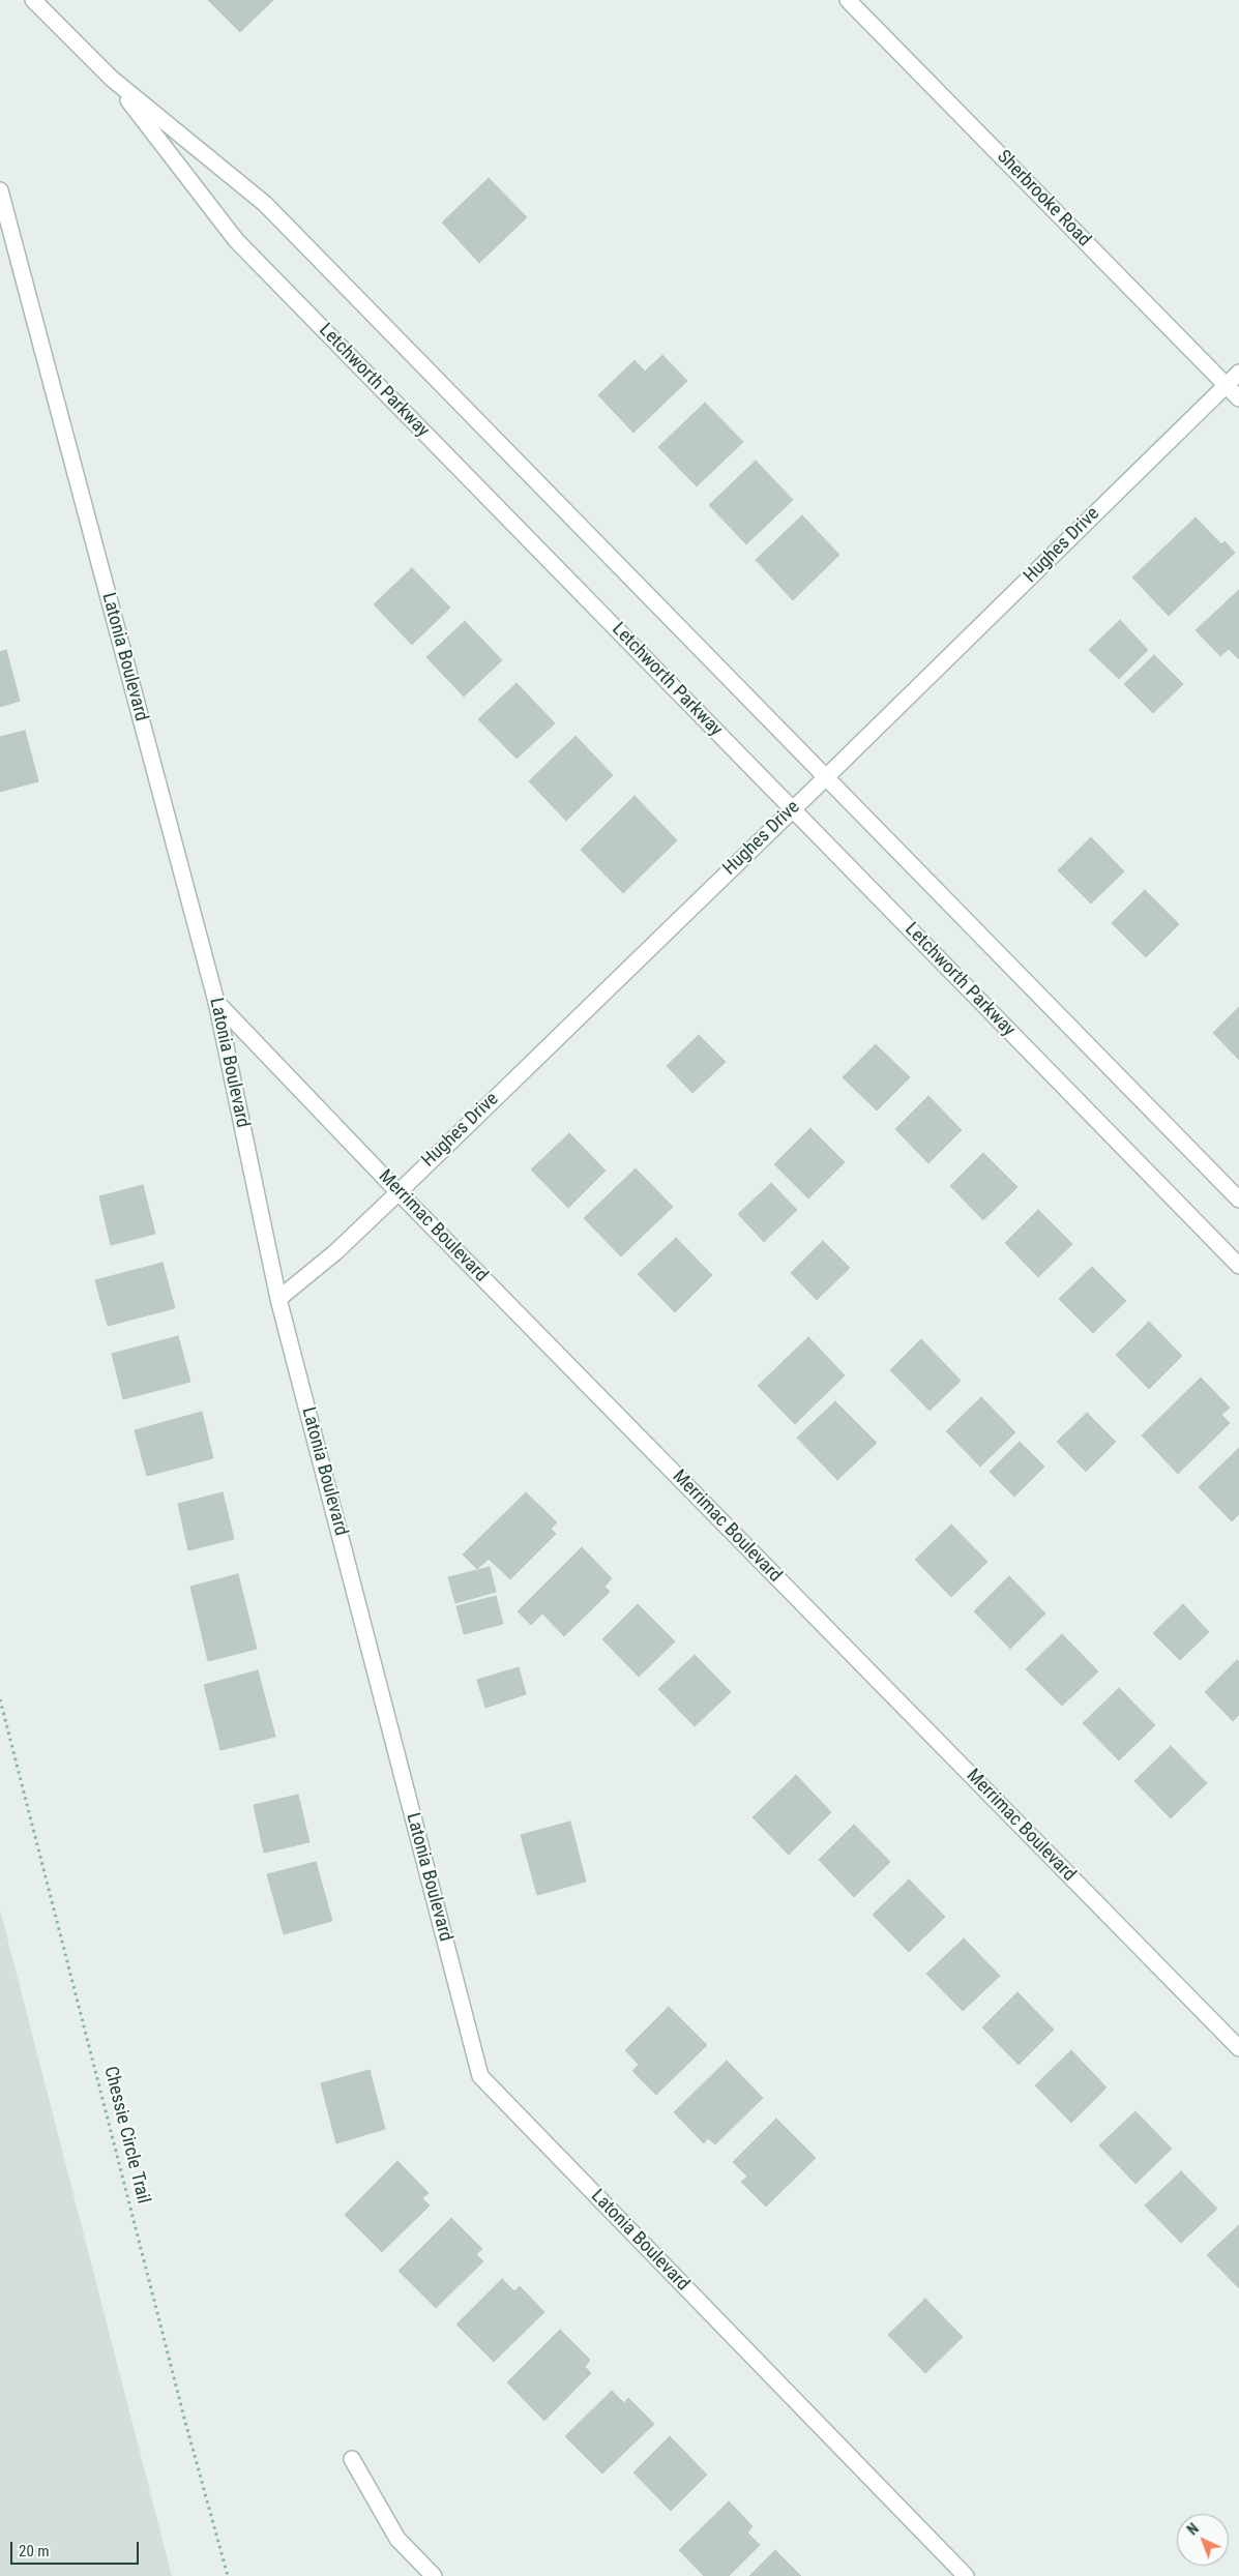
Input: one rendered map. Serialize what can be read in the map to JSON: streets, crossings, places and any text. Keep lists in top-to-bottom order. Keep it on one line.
{"streets":{"street":["Sherbrooke Road","Letchworth Parkway","Hughes Drive","Latonia Boulevard","Merrimac Boulevard"],"path":["Chessie Circle Trail"]},"crossings":[["Sherbrooke Road","Hughes Drive"],["Letchworth Parkway","Hughes Drive"],["Hughes Drive","Latonia Boulevard"],["Hughes Drive","Merrimac Boulevard"],["Latonia Boulevard","Merrimac Boulevard"]],"scale_bar":"20 m","north":"top left"}
